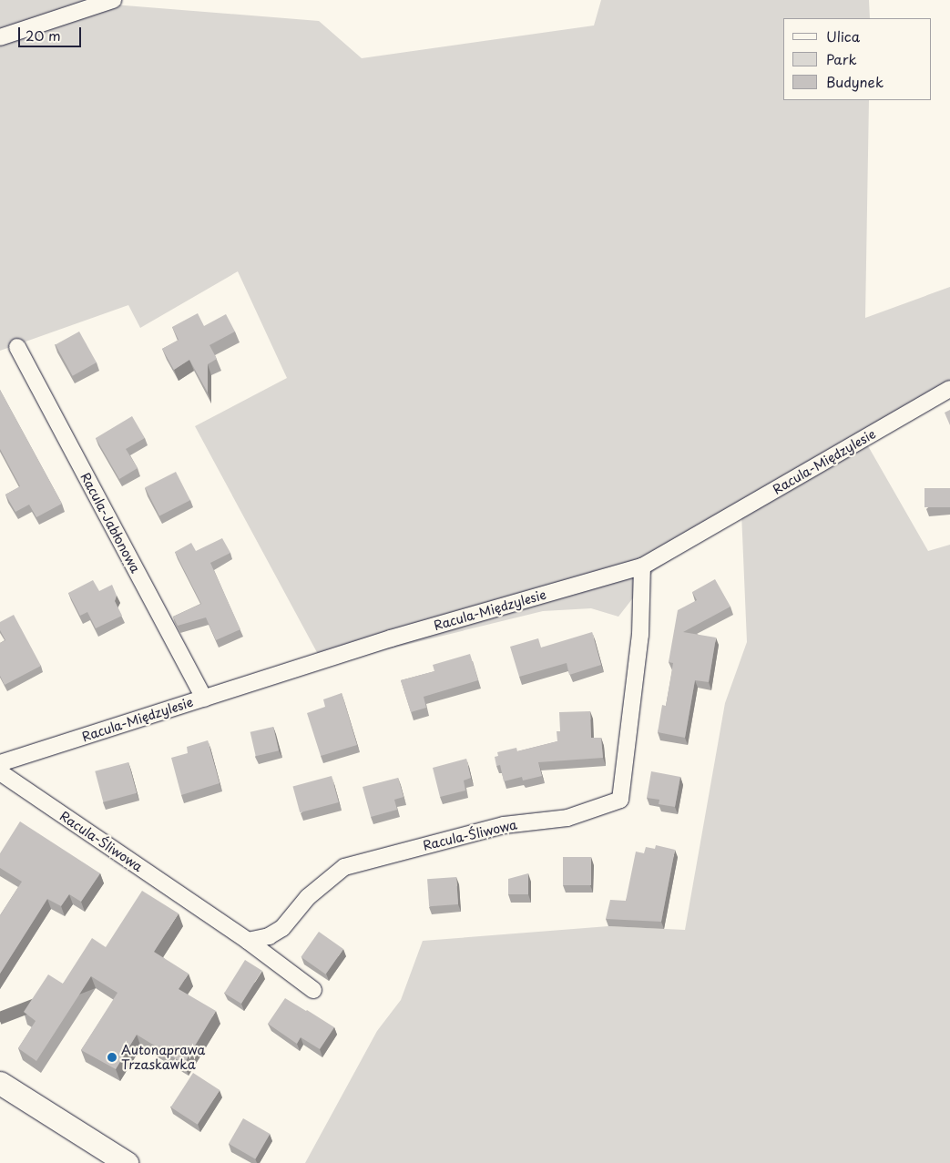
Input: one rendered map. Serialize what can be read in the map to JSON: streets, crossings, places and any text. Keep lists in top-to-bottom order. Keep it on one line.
{"streets":{"street":["Racula-Międzylesie","Racula-Jabłonowa","Racula-Śliwowa"]},"crossings":[["Racula-Międzylesie","Racula-Jabłonowa"],["Racula-Międzylesie","Racula-Śliwowa"]],"places":["Autonaprawa Trzaskawka"],"legend":["Ulica","Park","Budynek"],"scale_bar":"20 m"}
